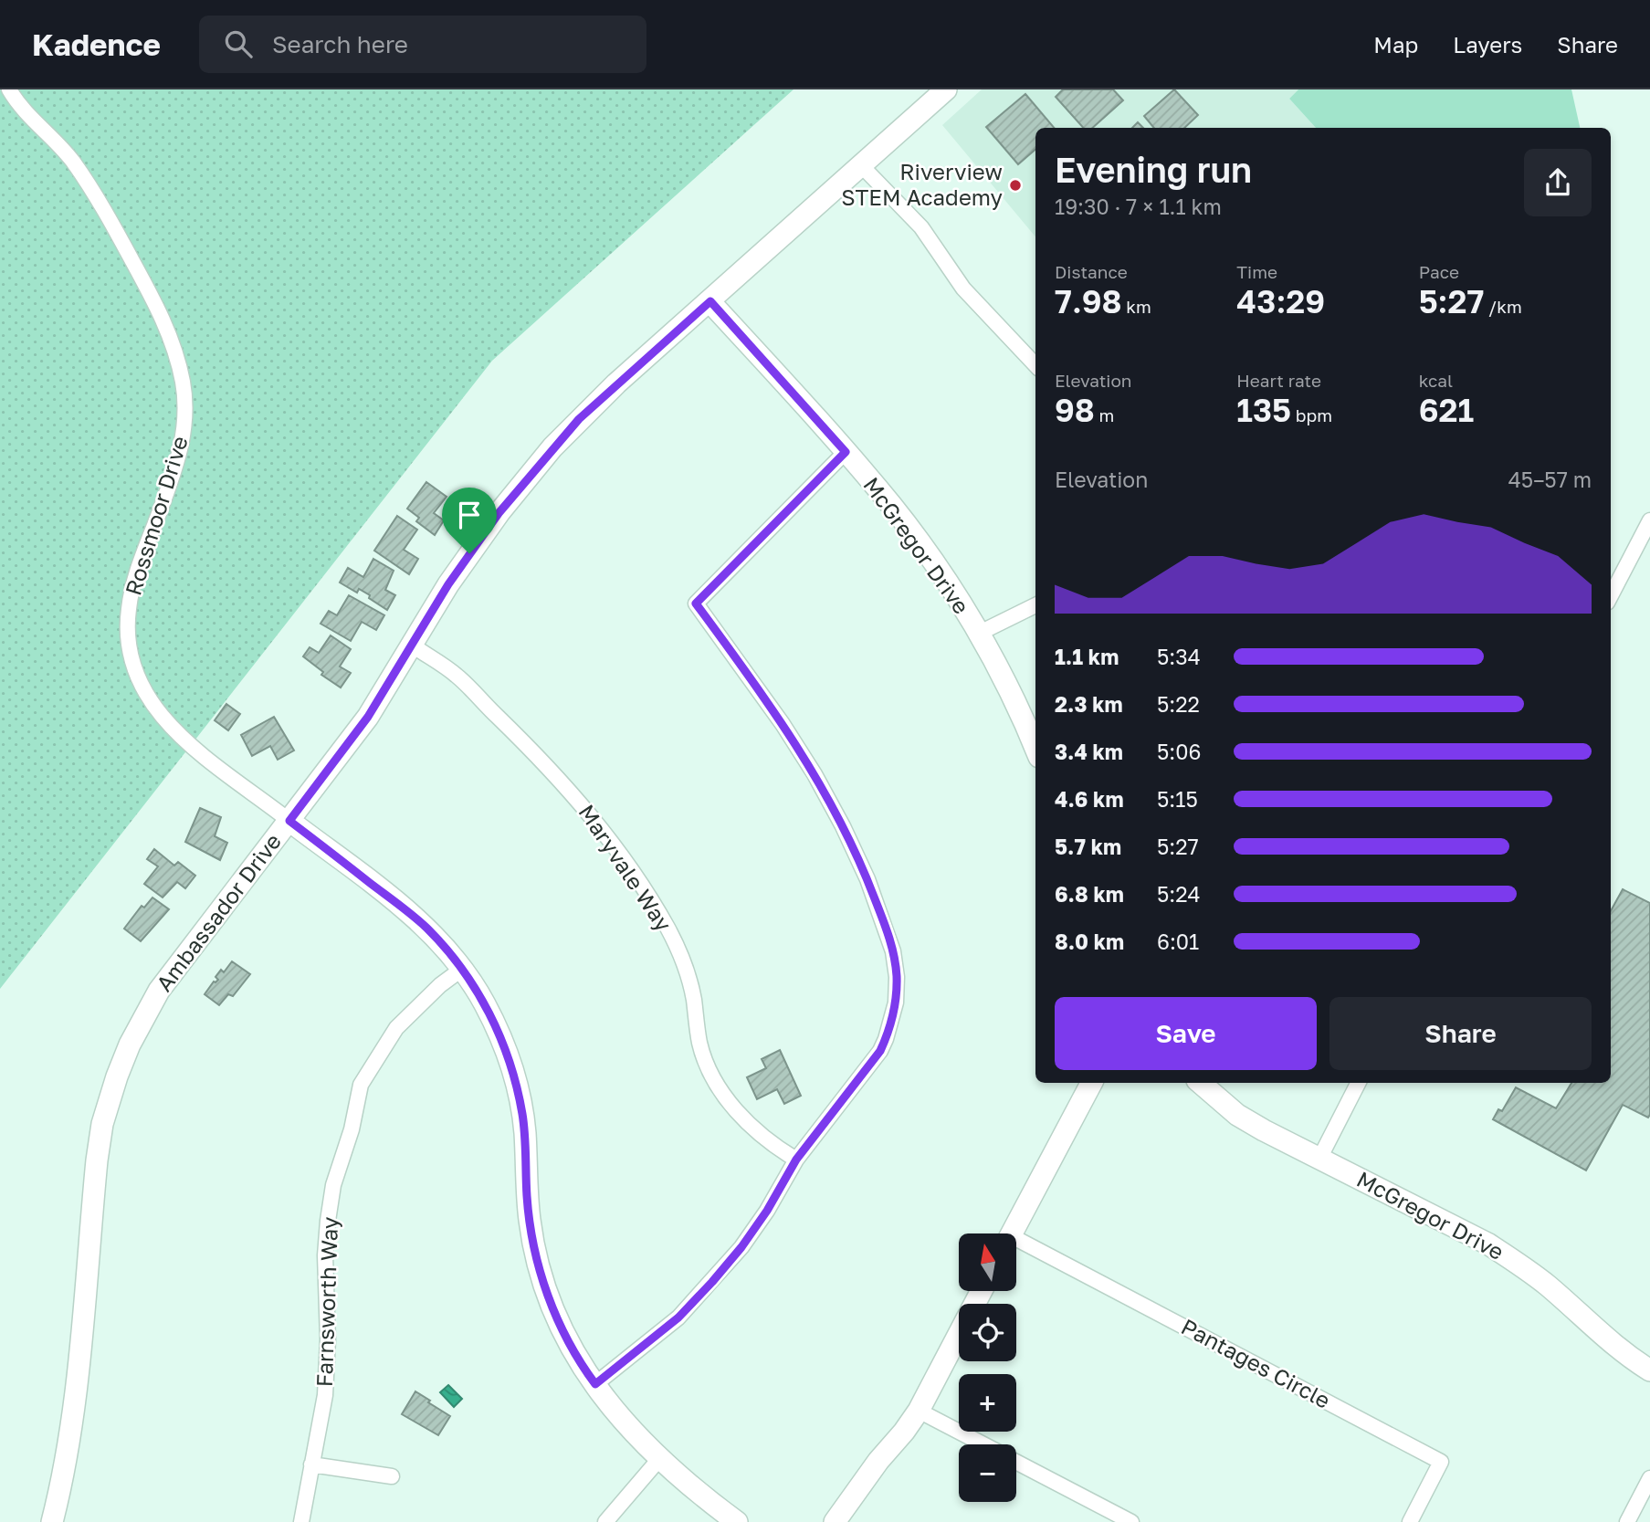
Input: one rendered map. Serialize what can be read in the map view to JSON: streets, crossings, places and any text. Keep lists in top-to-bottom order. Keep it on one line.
{"streets":{"street":["Rossmoor Drive","McGregor Drive","Maryvale Way","Ambassador Drive","Farnsworth Way","Pantages Circle"]},"crossings":[["Rossmoor Drive","Ambassador Drive"],["Rossmoor Drive","Farnsworth Way"],["McGregor Drive","Ambassador Drive"],["Maryvale Way","Ambassador Drive"]],"places":["Riverview STEM Academy"],"north":"top","page":{"header":"Kadence","search":"Search here","nav":["Map","Layers","Share"],"heading":["Evening run","19:30 · 7 × 1.1 km"],"stats":[["Distance","7.98 km"],["Time","43:29"],["Pace","5:27 /km"],["Elevation","98 m"],["Heart rate","135 bpm"],["kcal","621"]],"chart":["Elevation","45–57 m"],"list":[{"name":"1.1 km","note":"5:34"},{"name":"2.3 km","note":"5:22"},{"name":"3.4 km","note":"5:06"},{"name":"4.6 km","note":"5:15"},{"name":"5.7 km","note":"5:27"},{"name":"6.8 km","note":"5:24"},{"name":"8.0 km","note":"6:01"}],"buttons":["Save","Share"],"map_buttons":["+","−"]}}
